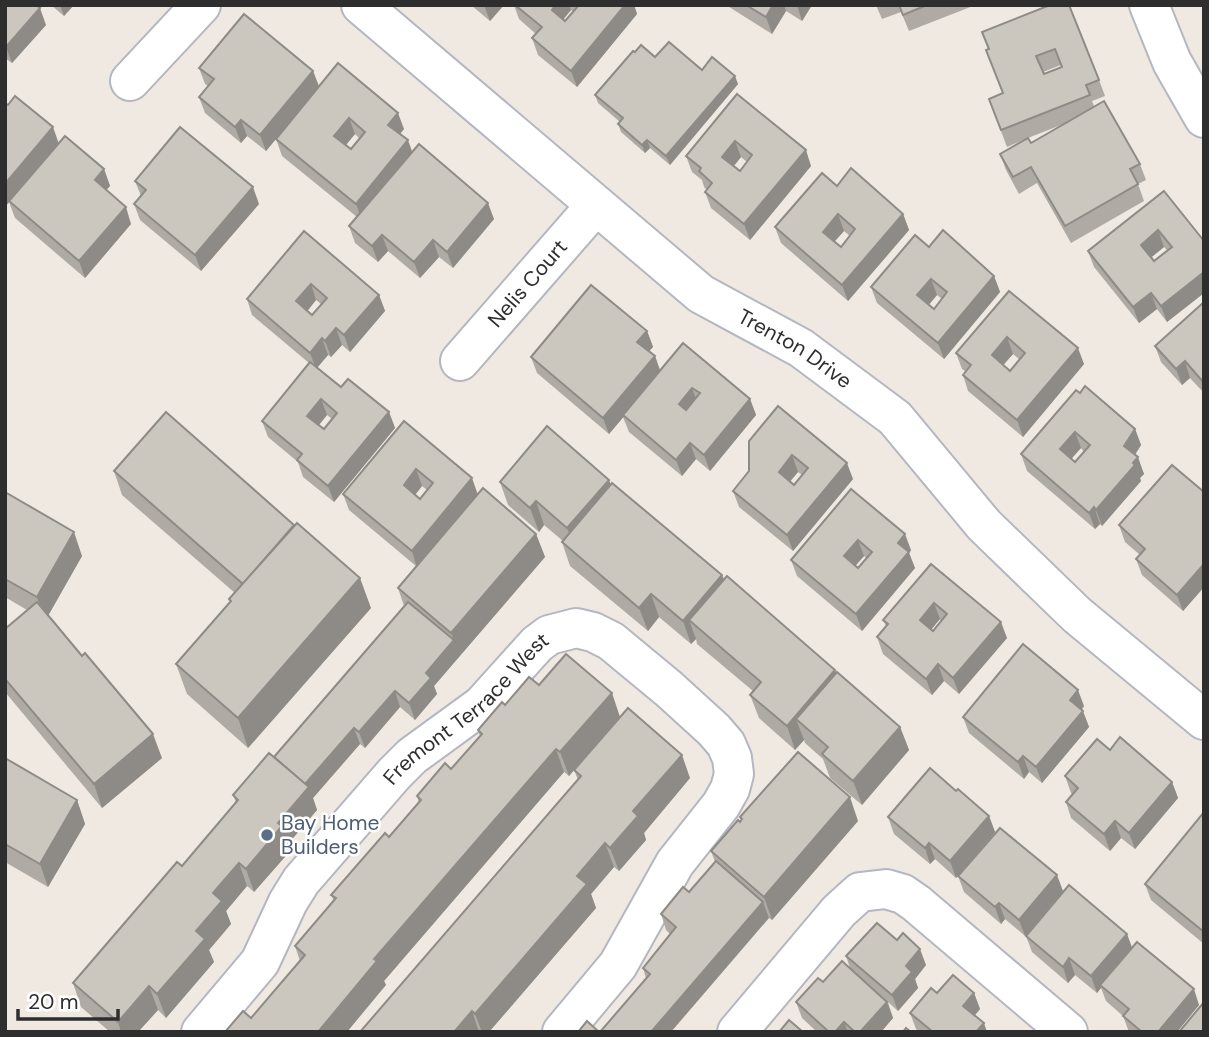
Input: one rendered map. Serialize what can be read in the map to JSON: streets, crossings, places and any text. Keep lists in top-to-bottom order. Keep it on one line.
{"streets":{"street":["Nelis Court","Trenton Drive","Fremont Terrace West"]},"crossings":[["Nelis Court","Trenton Drive"]],"places":["Bay Home Builders"],"scale_bar":"20 m"}
